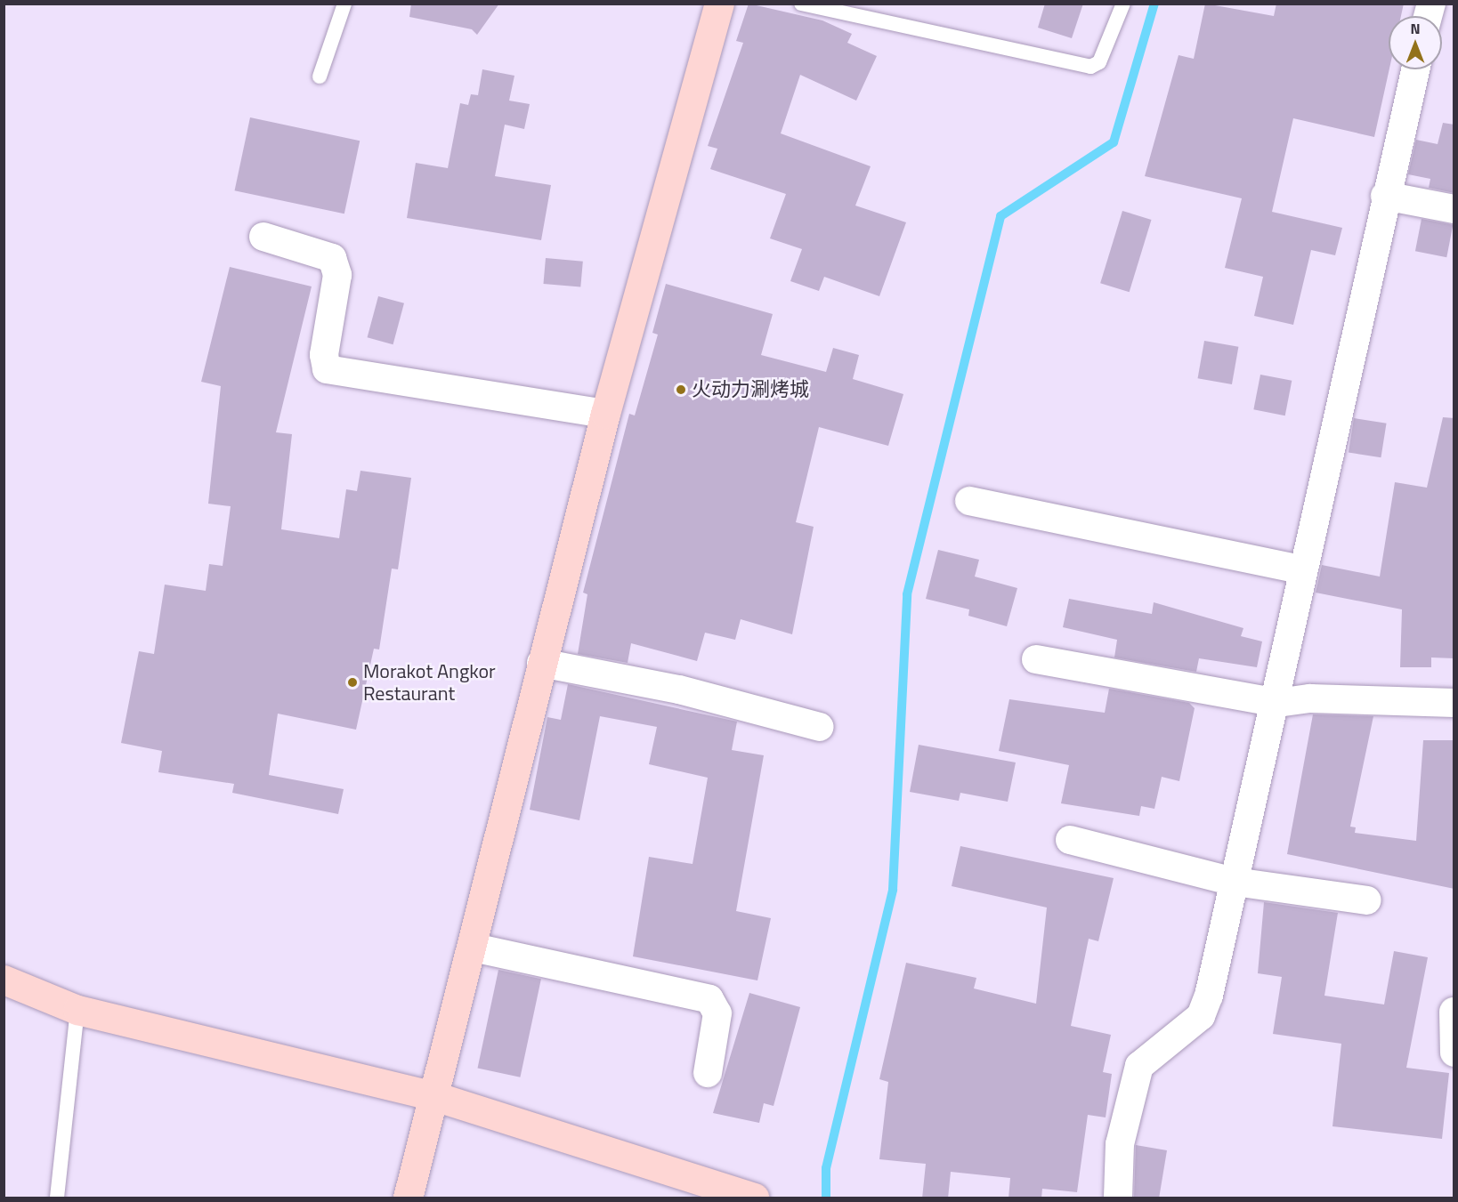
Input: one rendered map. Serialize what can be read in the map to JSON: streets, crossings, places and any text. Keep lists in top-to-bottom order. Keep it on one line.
{"places":["火动力涮烤城","Morakot Angkor Restaurant"],"north":"top"}
